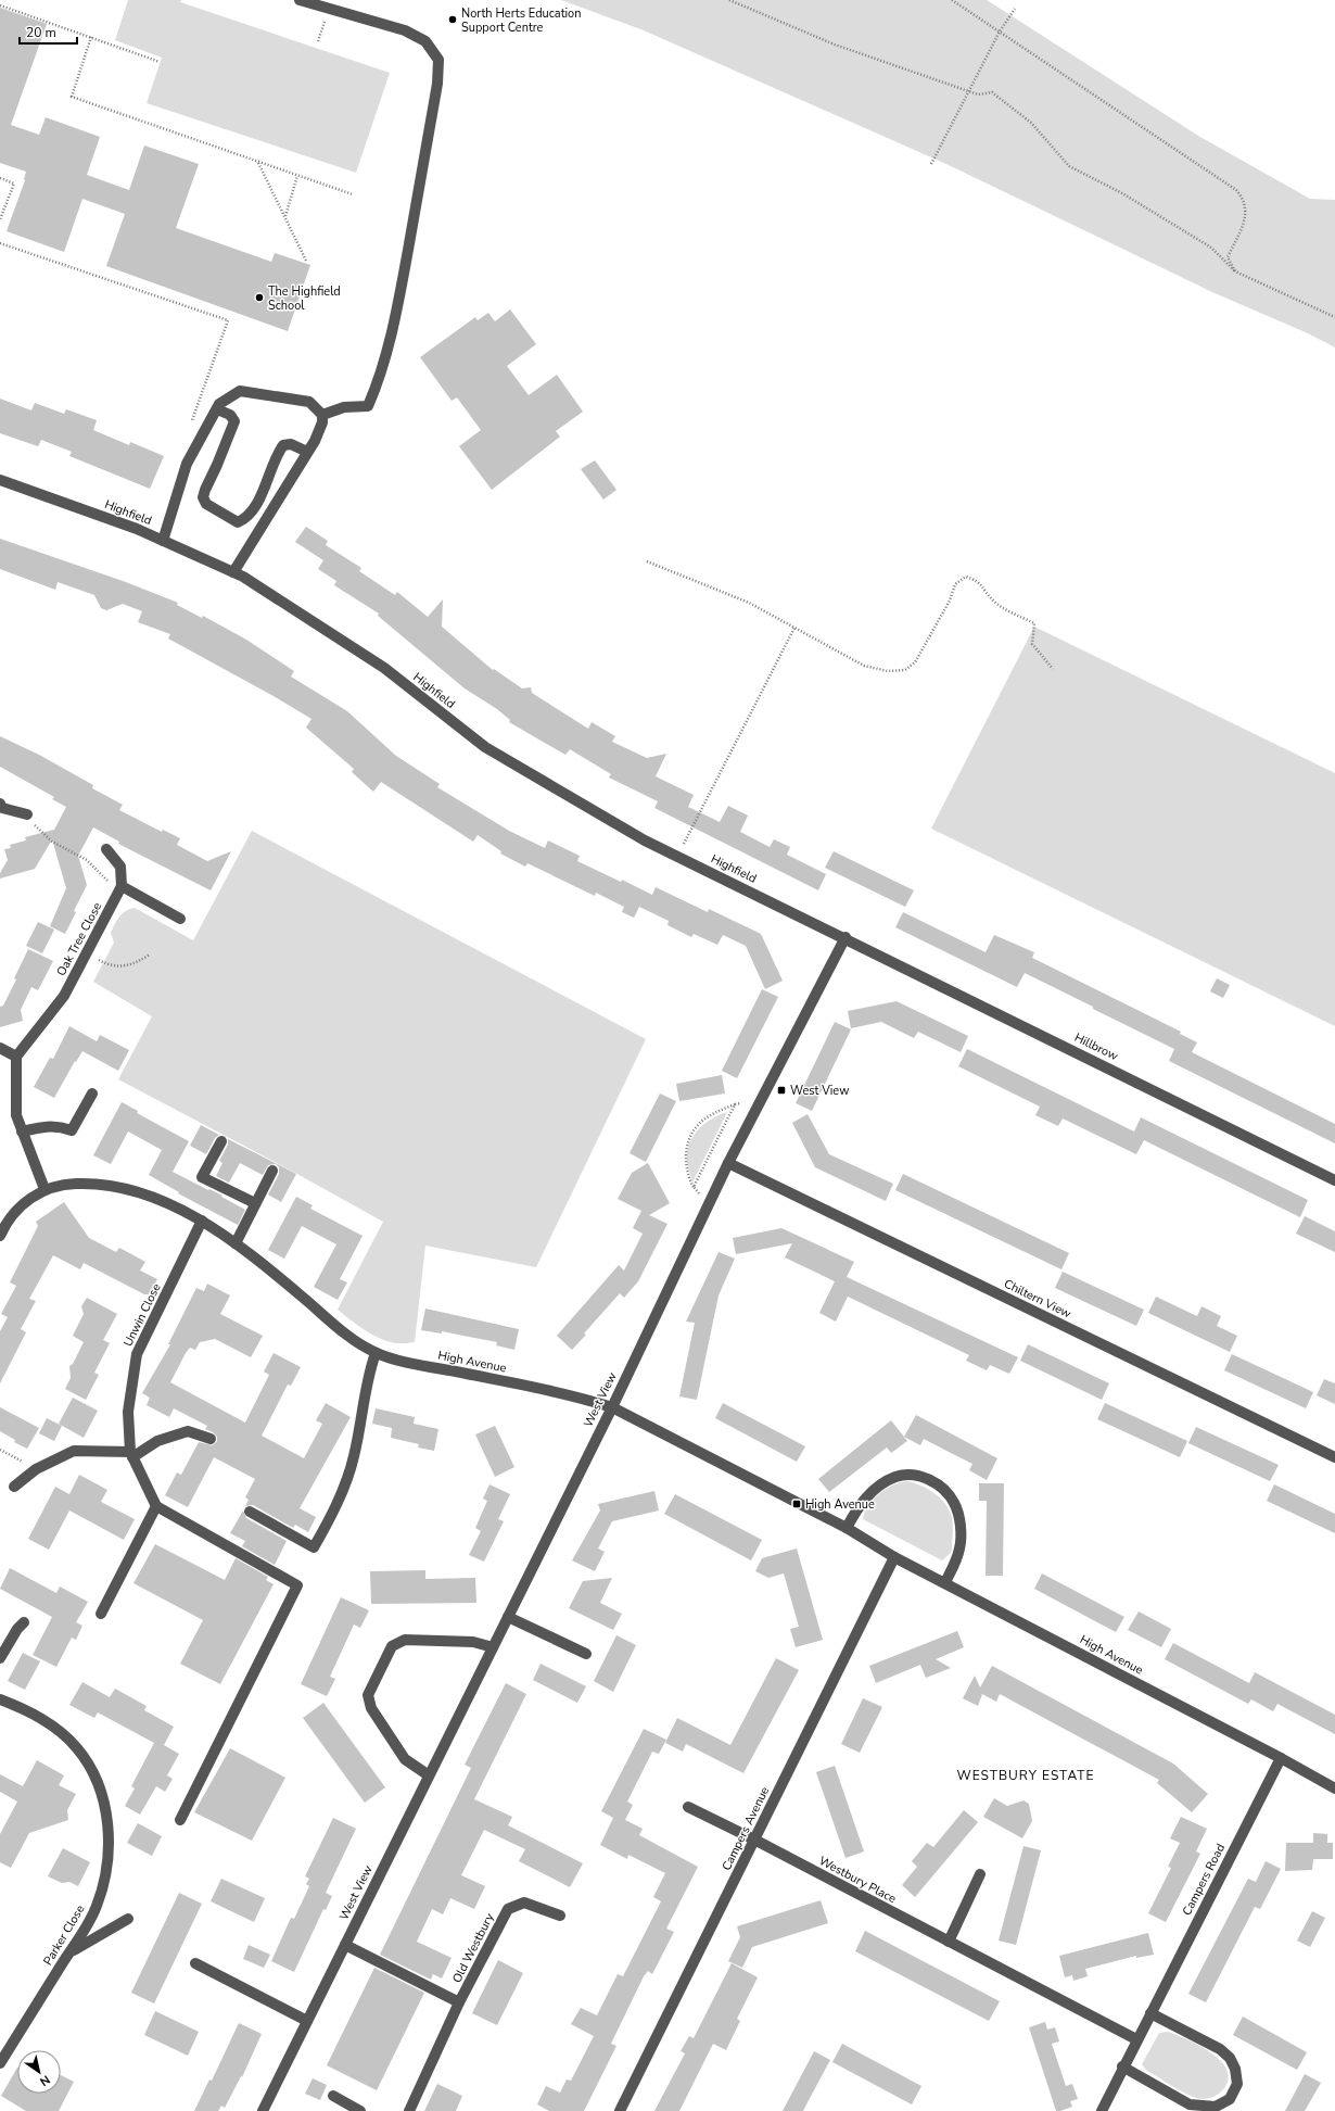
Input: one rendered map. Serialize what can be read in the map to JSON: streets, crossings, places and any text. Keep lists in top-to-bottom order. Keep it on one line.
{"streets":{"street":["Highfield","Oak Tree Close","Hillbrow","Chiltern View","Unwin Close","High Avenue","West View","Campers Avenue","Westbury Place","Campers Road","Parker Close","Old Westbury"]},"crossings":[["Highfield","Hillbrow"],["Highfield","West View"],["Hillbrow","West View"],["Chiltern View","West View"],["Unwin Close","High Avenue"],["High Avenue","West View"],["High Avenue","Campers Avenue"],["High Avenue","Campers Road"],["West View","Old Westbury"],["Campers Avenue","Westbury Place"],["Westbury Place","Campers Road"]],"districts":["WESTBURY ESTATE"],"places":{"other":["North Herts Education Support Centre","The Highfield School"],"transit":["West View","High Avenue"]},"scale_bar":"20 m","north":"bottom right"}
